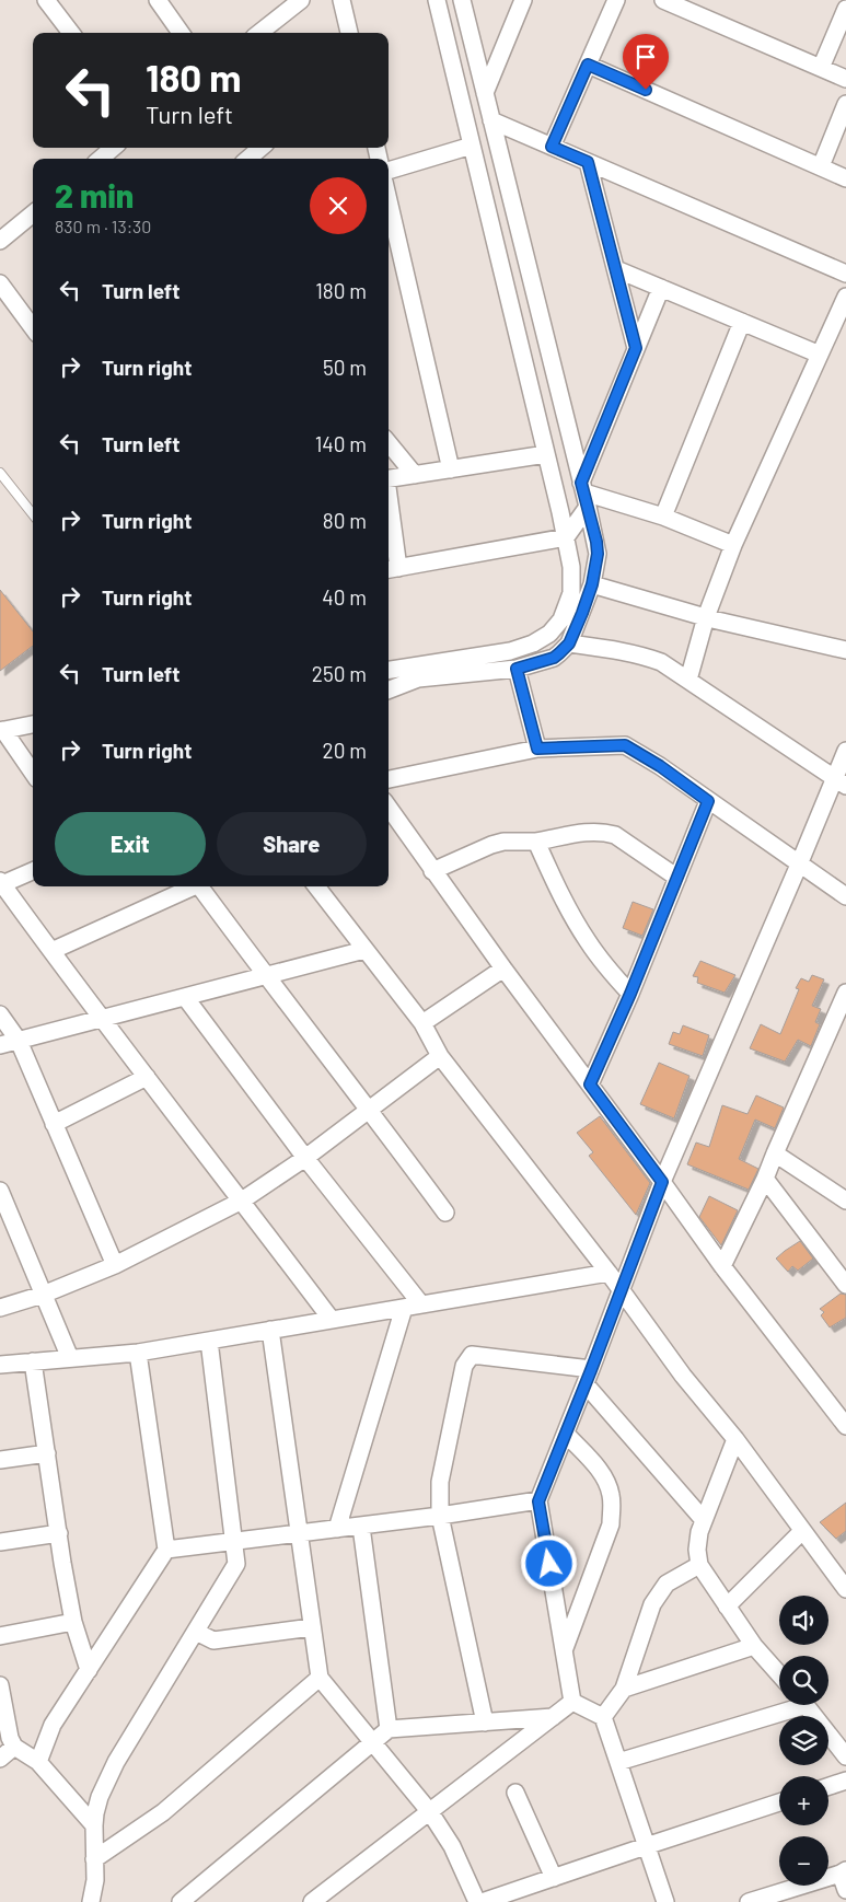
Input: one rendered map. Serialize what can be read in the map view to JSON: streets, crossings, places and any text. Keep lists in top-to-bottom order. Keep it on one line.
{"page":{"turn":["180 m","Turn left"],"heading":["2 min","830 m · 13:30"],"list":[{"name":"Turn left","value":"180 m"},{"name":"Turn right","value":"50 m"},{"name":"Turn left","value":"140 m"},{"name":"Turn right","value":"80 m"},{"name":"Turn right","value":"40 m"},{"name":"Turn left","value":"250 m"},{"name":"Turn right","value":"20 m"}],"buttons":["Exit","Share"],"map_buttons":["+","−"]}}
